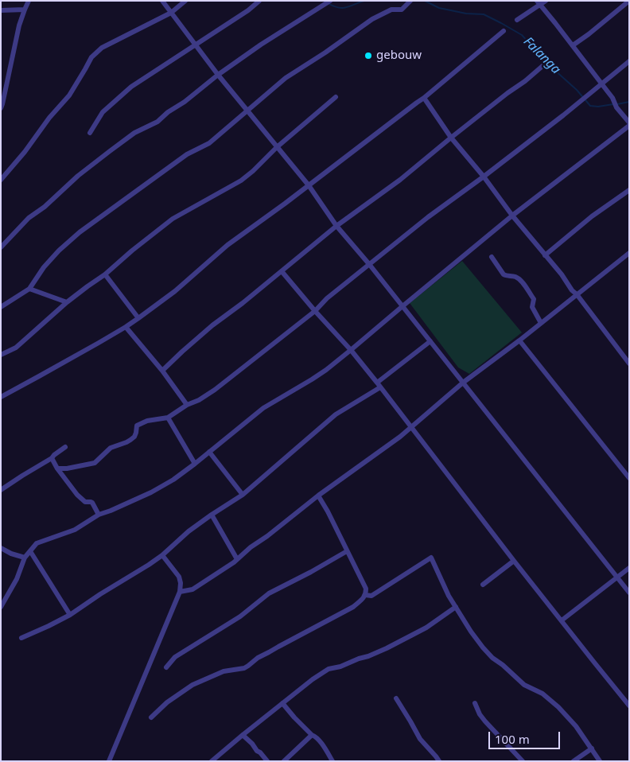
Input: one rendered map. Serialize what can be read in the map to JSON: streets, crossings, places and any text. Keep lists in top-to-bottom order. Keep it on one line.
{"water":["Falanga"],"places":["gebouw"],"scale_bar":"100 m"}
